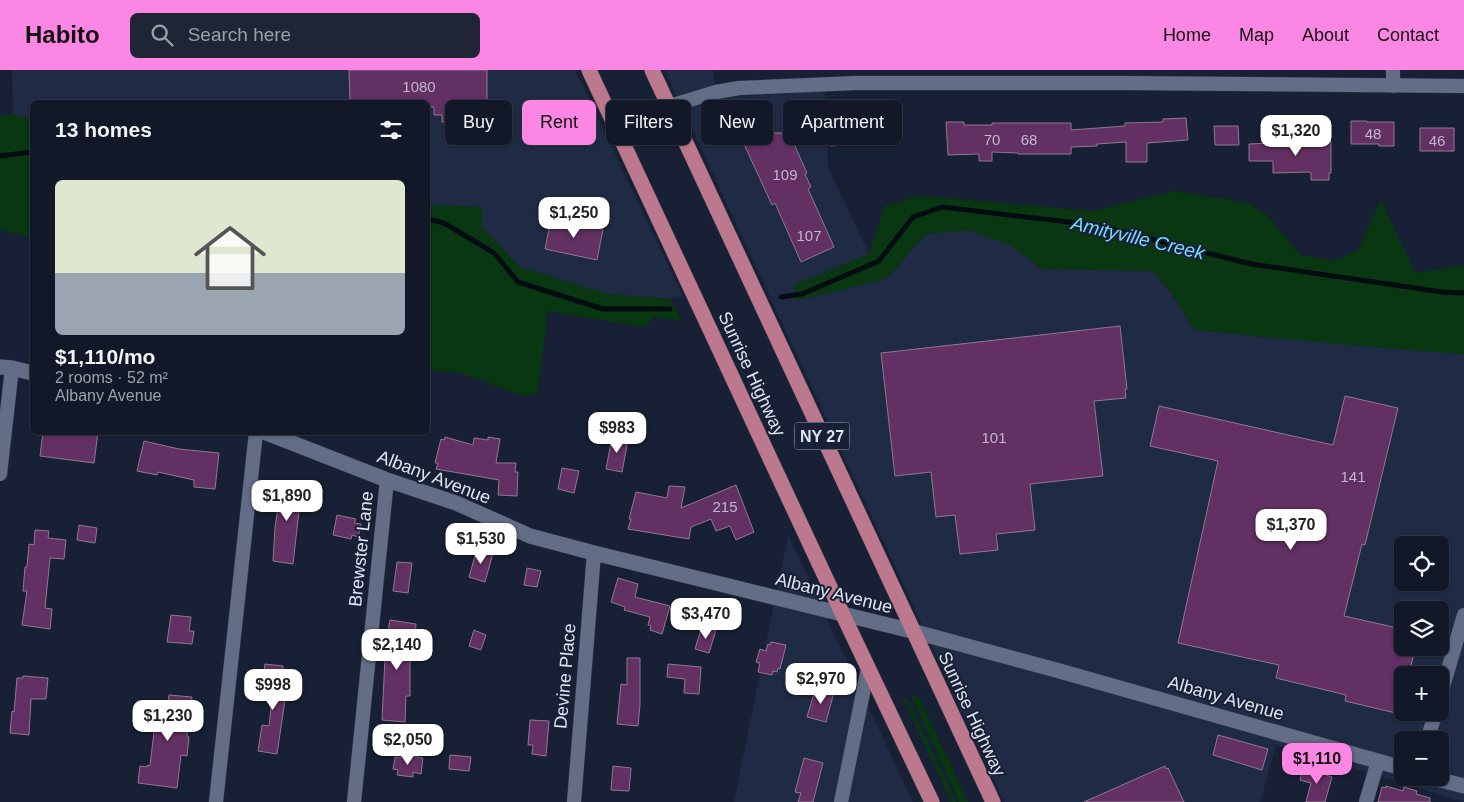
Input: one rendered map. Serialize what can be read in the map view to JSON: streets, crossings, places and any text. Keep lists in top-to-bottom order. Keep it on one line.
{"streets":{"highway":["Sunrise Highway","NY 27"],"street":["Albany Avenue","Brewster Lane","Devine Place"]},"crossings":[["Sunrise Highway","Albany Avenue"],["Albany Avenue","Brewster Lane"],["Albany Avenue","Devine Place"]],"water":["Amityville Creek"],"house_numbers":["1080","48","70","68","46","109","107","101","141","215"],"page":{"header":"Habito","search":"Search here","nav":["Home","Map","About","Contact"],"chip":["Buy","Rent","Filters","New","Apartment"],"heading":"13 homes","price":["$1,320","$1,250","$983","$1,890","$1,370","$1,530","$3,470","$2,140","$2,970","$998","$1,230","$2,050","$1,110"],"list":[{"name":"$1,110/mo","note":"2 rooms · 52 m² · Albany Avenue"}],"map_buttons":["+","−"]}}
